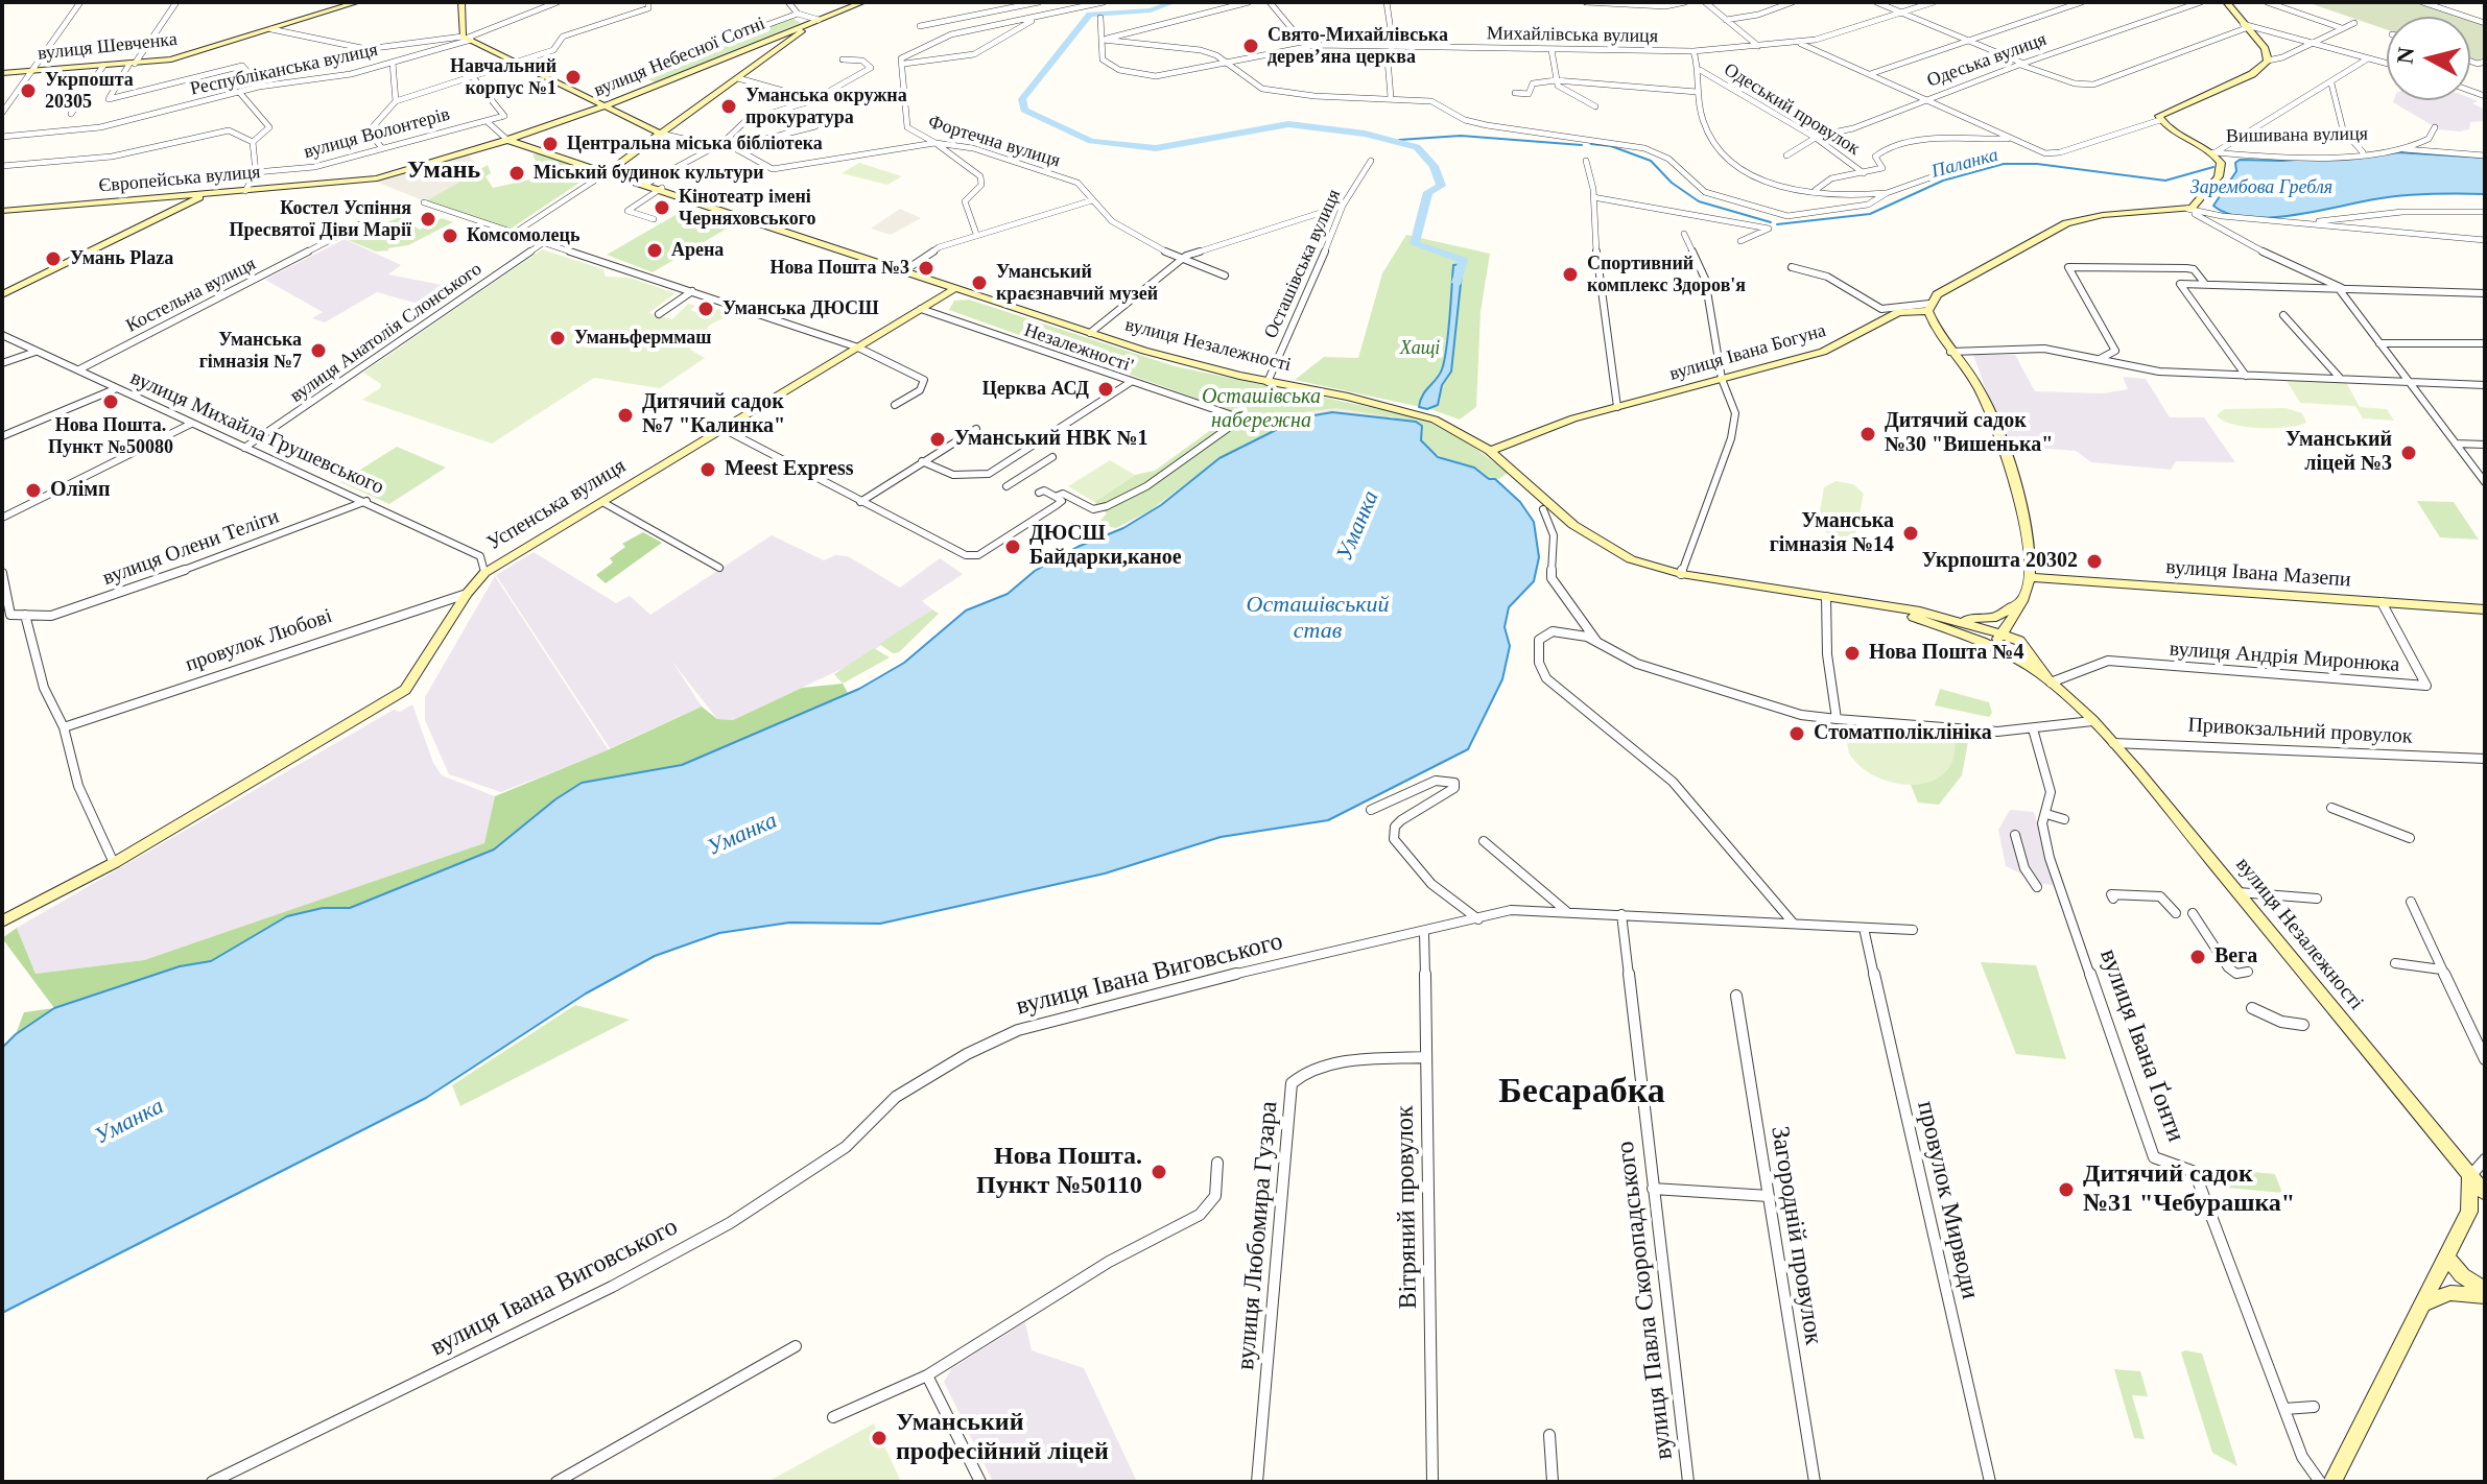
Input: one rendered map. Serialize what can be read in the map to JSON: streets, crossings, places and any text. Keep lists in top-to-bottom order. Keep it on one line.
{"streets":{"main road":["вулиця Шевченка","вулиця Небесної Сотні","Вишивана вулиця","Європейська вулиця","вулиця Незалежності","вулиця Івана Богуна","Успенська вулиця","вулиця Івана Мазепи"],"street":["Михайлівська вулиця","Одеська вулиця","Республіканська вулиця","Одеський провулок","вулиця Волонтерів","Фортечна вулиця","Осташівська вулиця","Костельна вулиця","вулиця Анатолія Слонського","Незалежності'","вулиця Михайла Грушевського","вулиця Олени Теліги","провулок Любові","вулиця Андрія Миронюка","Привокзальний провулок","вулиця Івана Виговського","вулиця Івана Ґонти","провулок Мирводи","Вітряний провулок","вулиця Любомира Гузара","Загородній провулок","вулиця Павла Скоропадського"]},"crossings":[["вулиця Небесної Сотні","Європейська вулиця"],["вулиця Небесної Сотні","вулиця Незалежності"],["Одеська вулиця","Одеський провулок"],["Осташівська вулиця","вулиця Незалежності"],["Костельна вулиця","вулиця Михайла Грушевського"],["вулиця Анатолія Слонського","вулиця Михайла Грушевського"],["вулиця Незалежності","вулиця Івана Богуна"],["вулиця Незалежності","Успенська вулиця"],["вулиця Незалежності","вулиця Андрія Миронюка"],["вулиця Незалежності","Привокзальний провулок"],["Незалежності'","Успенська вулиця"],["вулиця Михайла Грушевського","Успенська вулиця"],["вулиця Михайла Грушевського","вулиця Олени Теліги"],["Успенська вулиця","провулок Любові"],["вулиця Івана Мазепи","вулиця Андрія Миронюка"],["вулиця Івана Виговського","провулок Мирводи"],["вулиця Івана Виговського","Вітряний провулок"],["вулиця Івана Виговського","вулиця Павла Скоропадського"],["Вітряний провулок","вулиця Любомира Гузара"]],"districts":["Умань","Бесарабка"],"water":["Паланка","Зарембова Гребля","Уманка","Осташівський став"],"parks":["Хащі","Осташівська набережна"],"places":["Свято-Михайлівська деревʼяна церква","Навчальний корпус №1","Укрпошта 20305","Уманська окружна прокуратура","Центральна міська бібліотека","Міський будинок культури","Кінотеатр імені Черняховського","Костел Успіння Пресвятої Діви Марії","Комсомолець","Арена","Умань Plaza","Нова Пошта №3","Спортивний комплекс Здоров'я","Уманський краєзнавчий музей","Уманська ДЮСШ","Уманьферммаш","Уманська гімназія №7","Церква АСД","Нова Пошта. Пункт №50080","Дитячий садок №7 \"Калинка\"","Дитячий садок №30 \"Вишенька\"","Уманський НВК №1","Уманський ліцей №3","Meest Express","Олімп","Уманська гімназія №14","ДЮСШ Байдарки,каное","Укрпошта 20302","Нова Пошта №4","Стоматполіклініка","Вега","Нова Пошта. Пункт №50110","Дитячий садок №31 \"Чебурашка\"","Уманський професійний ліцей"],"north":"left"}
